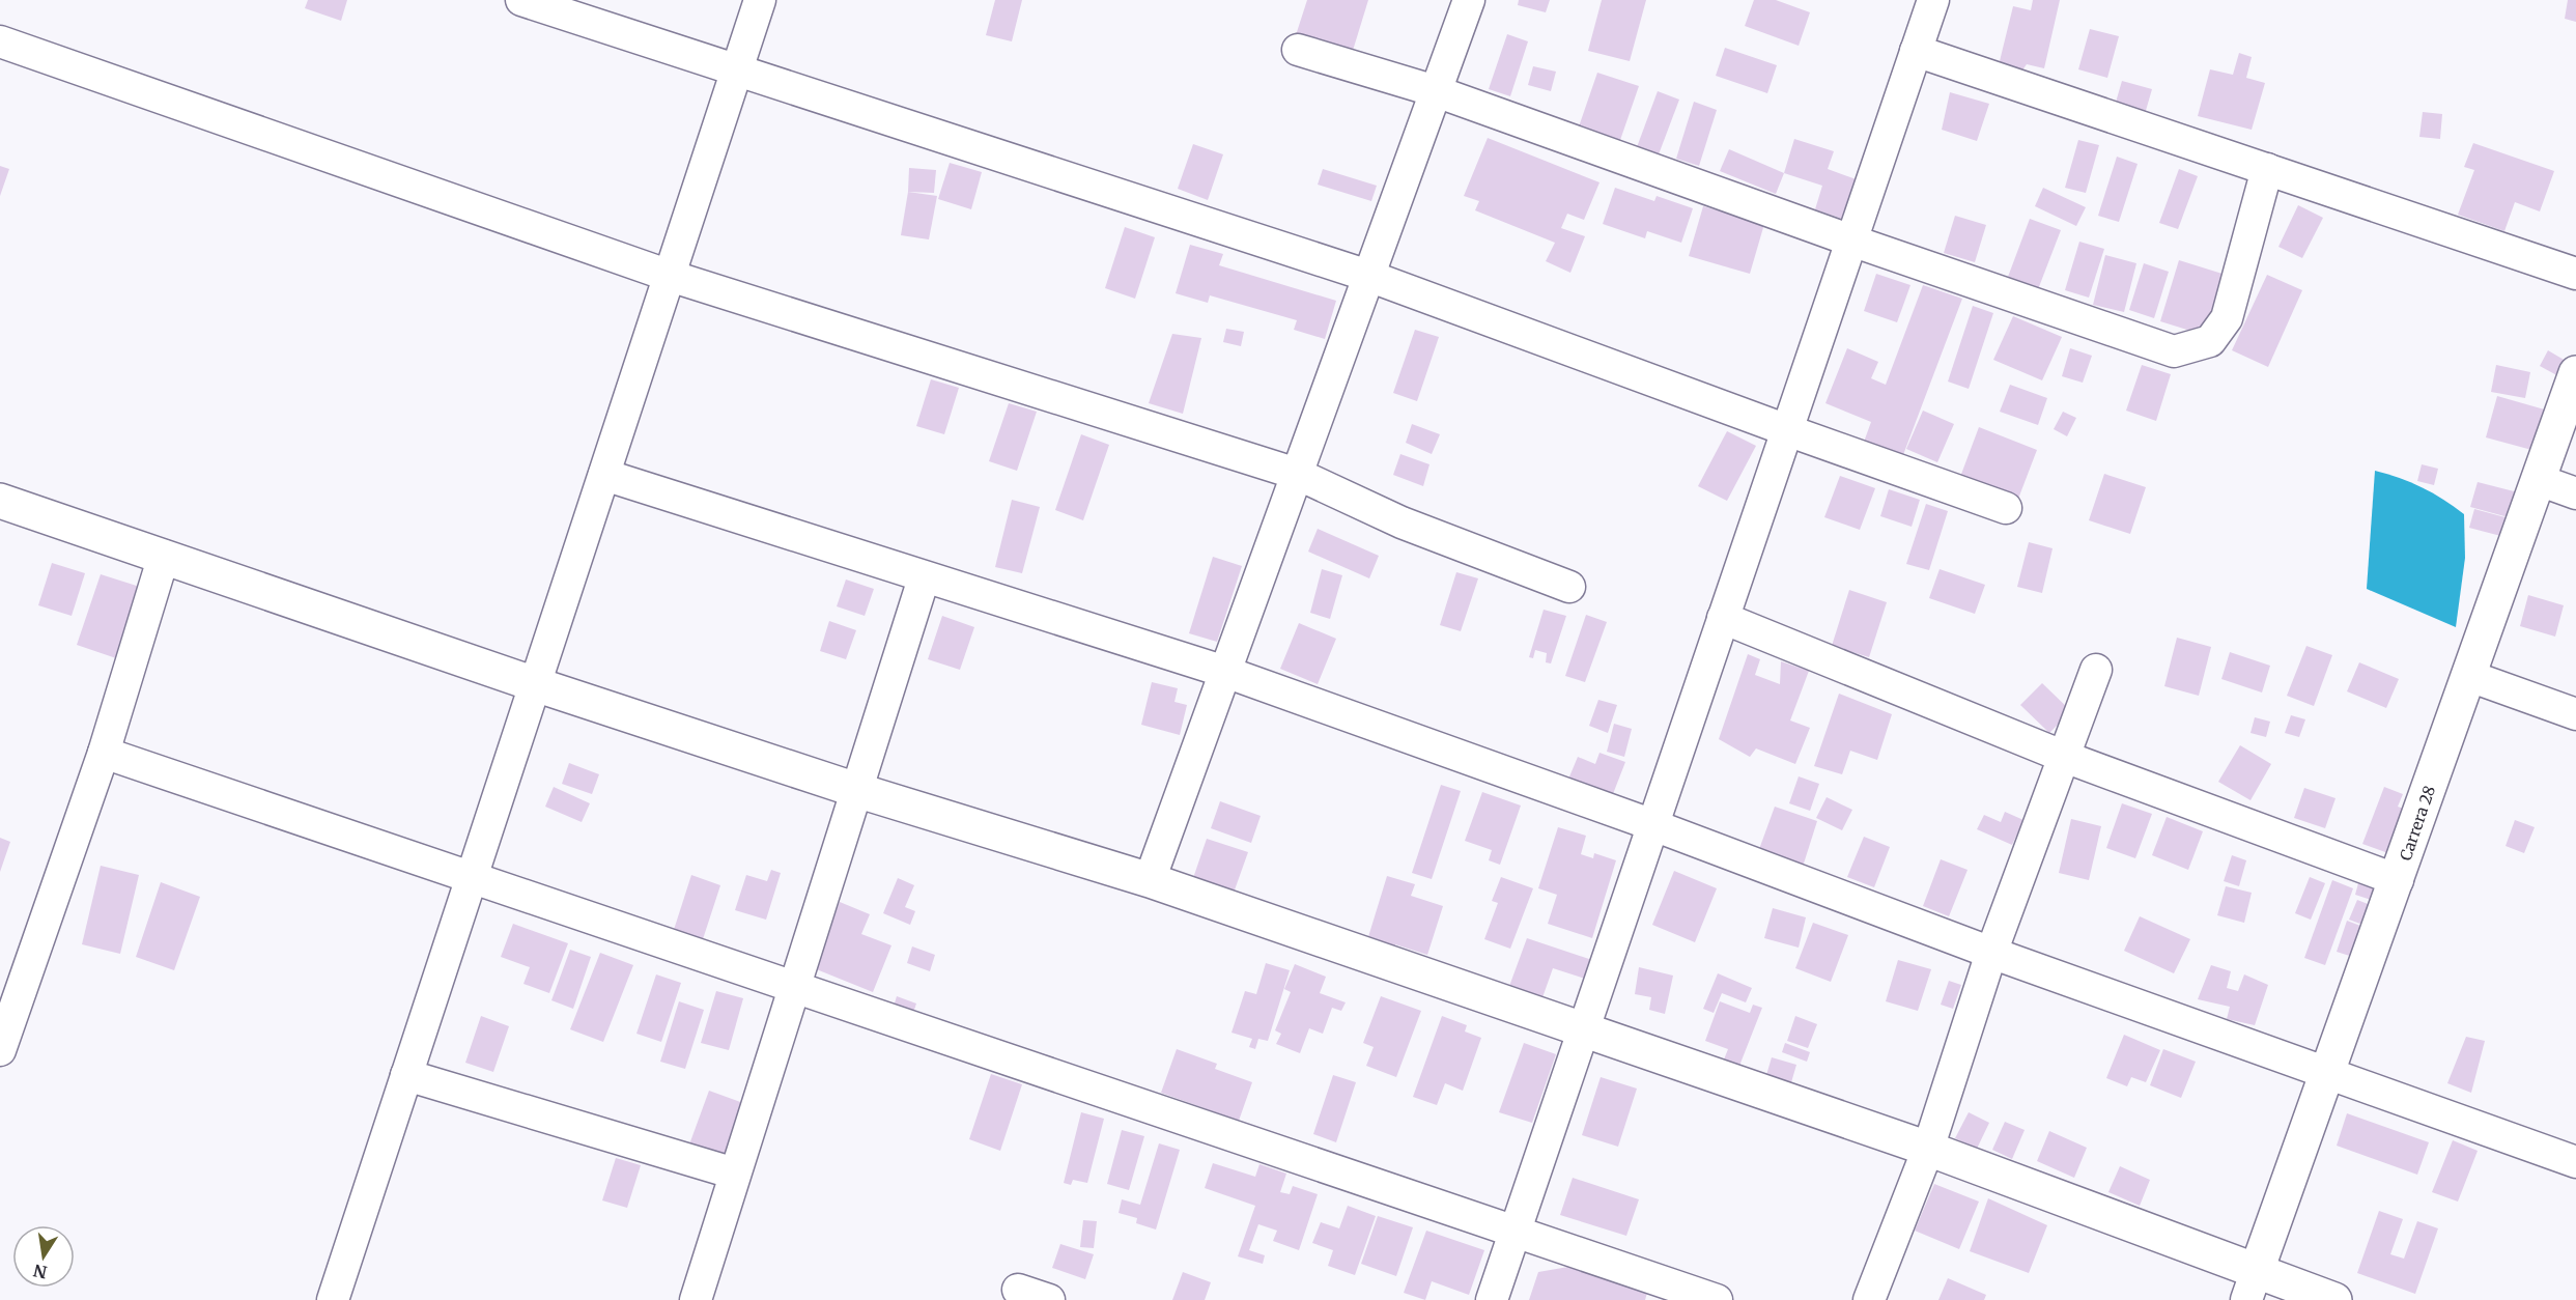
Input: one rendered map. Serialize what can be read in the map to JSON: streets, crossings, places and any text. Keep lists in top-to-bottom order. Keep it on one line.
{"streets":{"street":["Carrera 28"]},"north":"bottom"}
